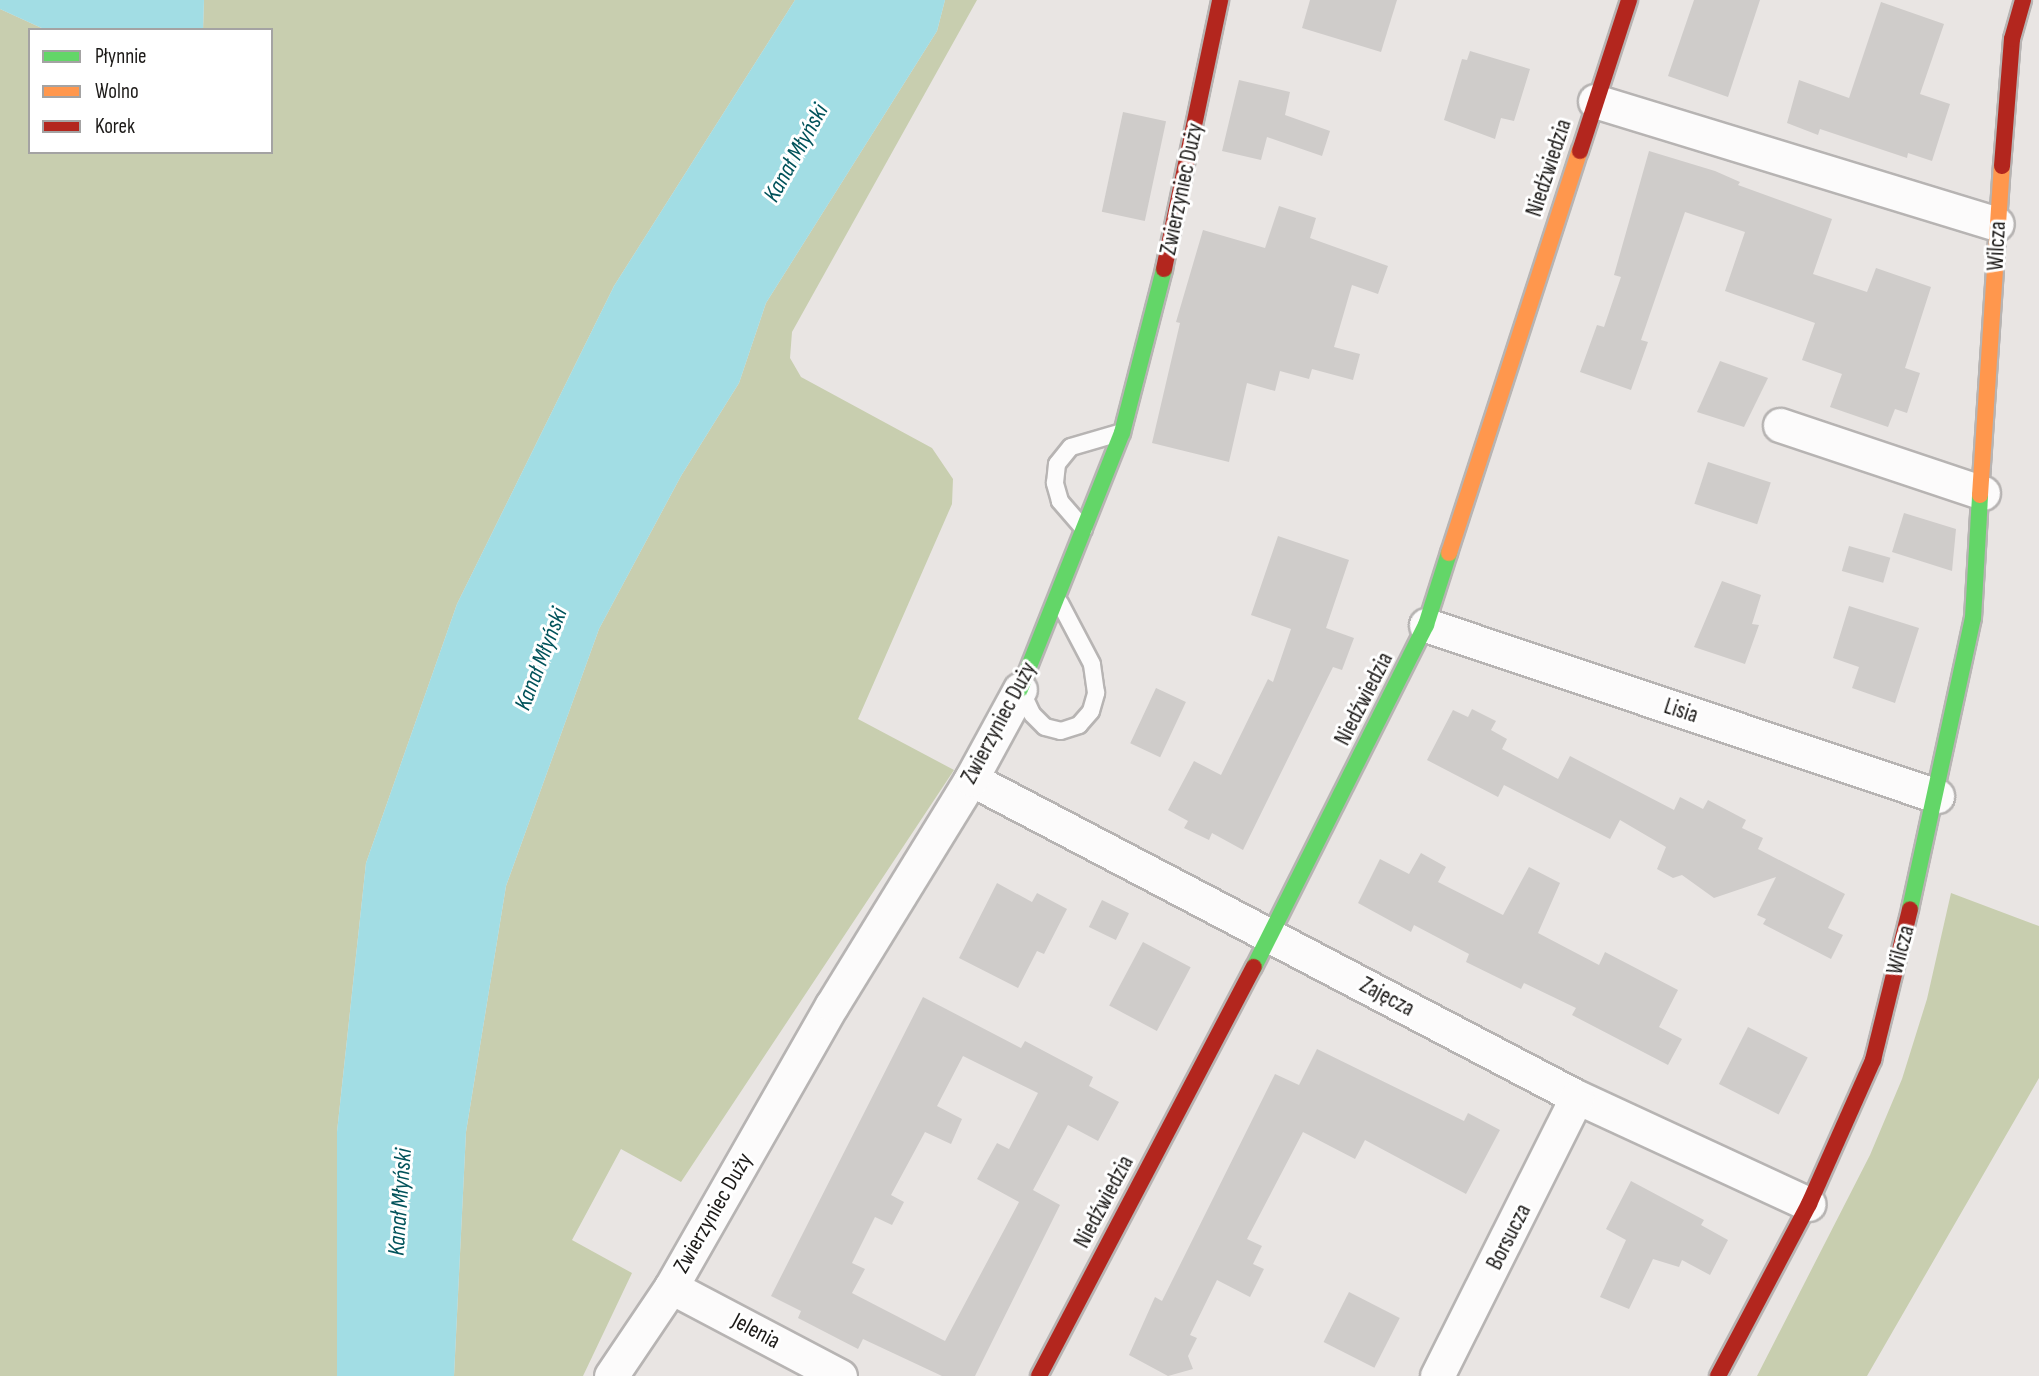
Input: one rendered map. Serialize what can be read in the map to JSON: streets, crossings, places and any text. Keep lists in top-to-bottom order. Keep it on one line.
{"streets":{"street":["Niedźwiedzia","Zwierzyniec Duży","Wilcza","Lisia","Zajęcza","Borsucza","Jelenia"]},"crossings":[["Niedźwiedzia","Lisia"],["Niedźwiedzia","Zajęcza"],["Zwierzyniec Duży","Zajęcza"],["Zwierzyniec Duży","Jelenia"],["Wilcza","Lisia"],["Wilcza","Zajęcza"],["Zajęcza","Borsucza"]],"water":["Kanał Młyński"],"legend":["Płynnie","Wolno","Korek"]}
